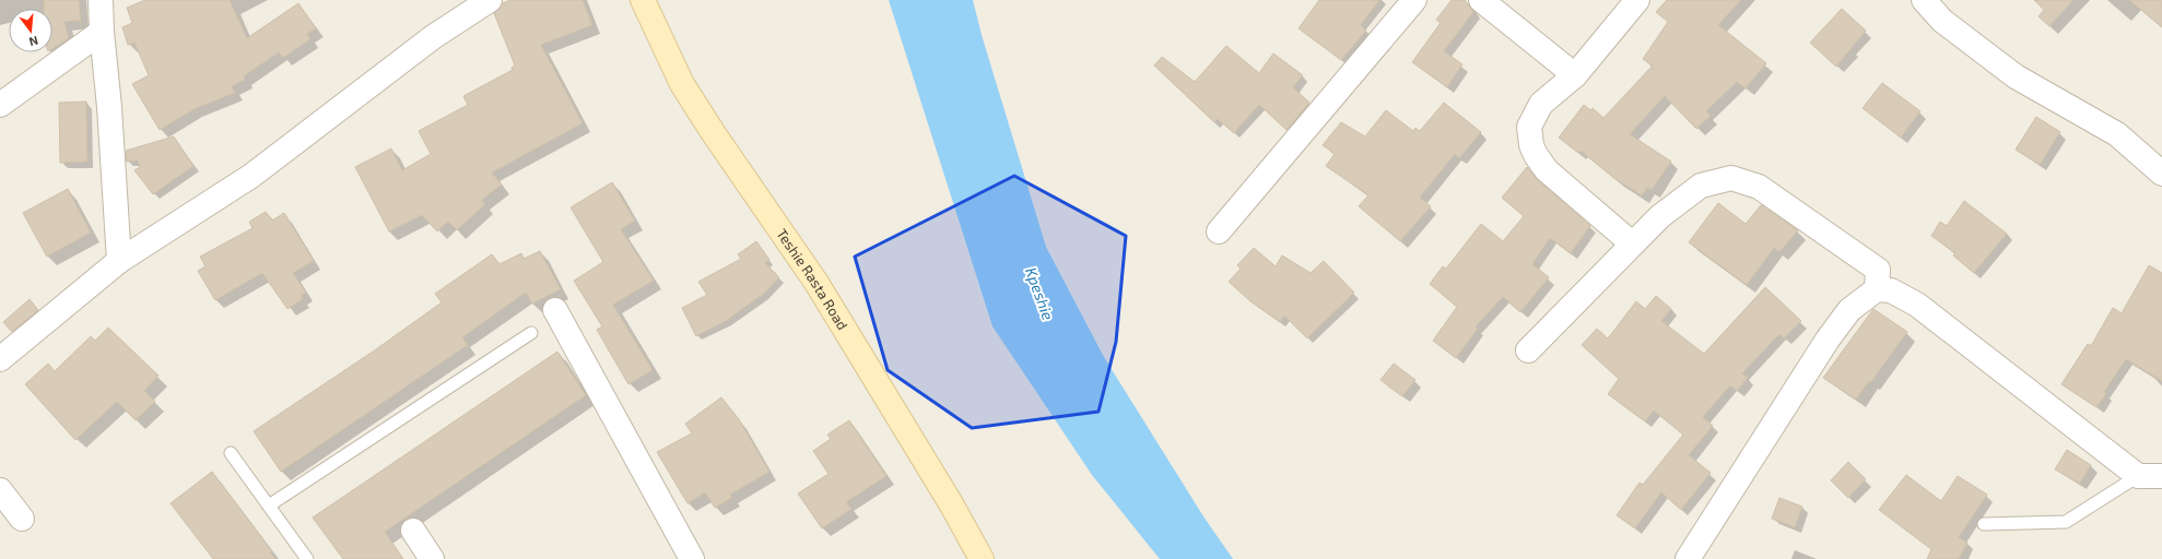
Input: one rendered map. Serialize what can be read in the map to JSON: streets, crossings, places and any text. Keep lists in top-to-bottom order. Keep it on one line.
{"streets":{"main road":["Teshie Rasta Road"]},"water":["Kpeshie"],"north":"bottom"}
